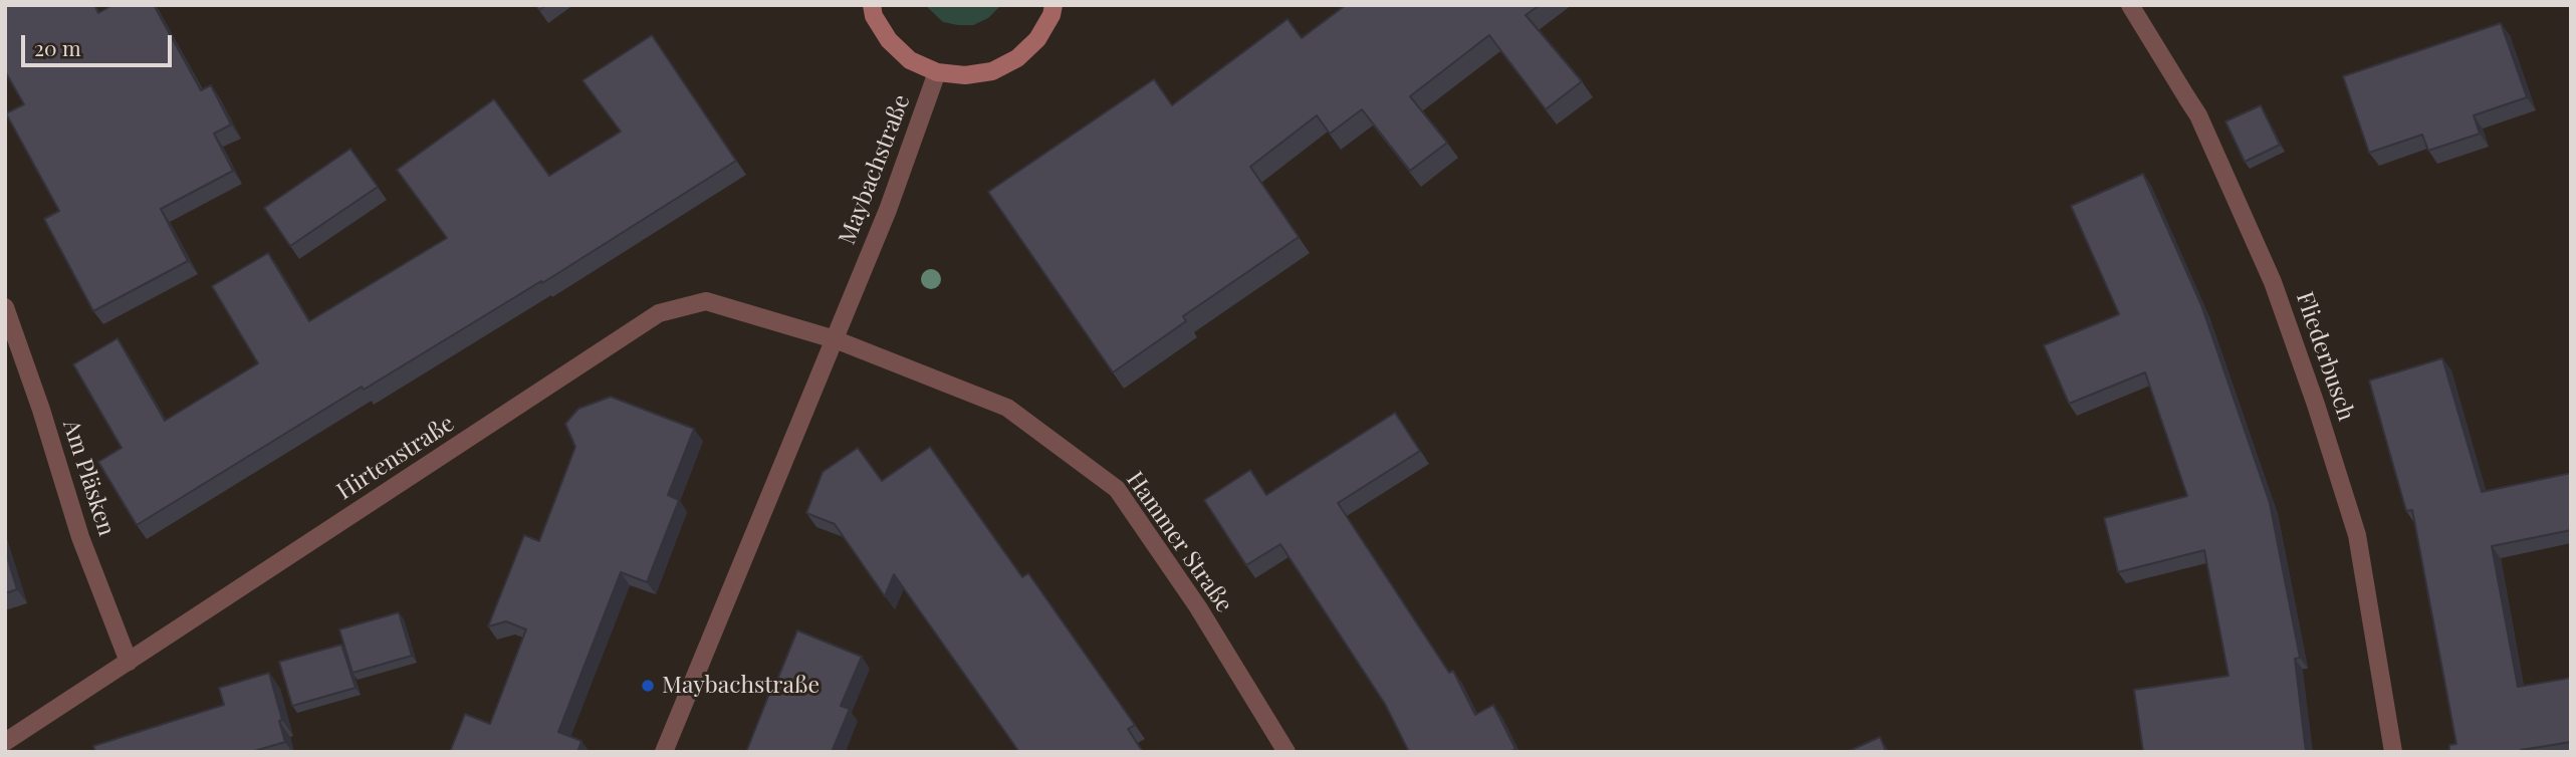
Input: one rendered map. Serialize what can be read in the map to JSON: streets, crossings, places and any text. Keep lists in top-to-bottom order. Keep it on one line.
{"streets":{"street":["Maybachstraße","Fliederbusch","Hirtenstraße","Am Pläsken","Hammer Straße"]},"crossings":[["Maybachstraße","Hirtenstraße"],["Maybachstraße","Hammer Straße"],["Hirtenstraße","Am Pläsken"],["Hirtenstraße","Hammer Straße"]],"places":["Maybachstraße"],"scale_bar":"20 m"}
